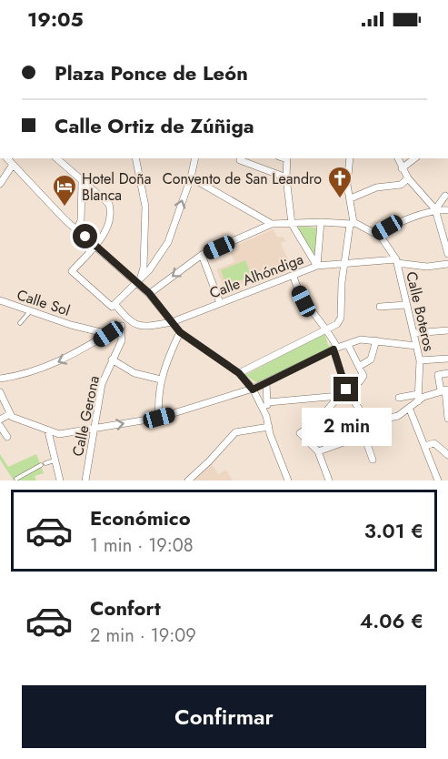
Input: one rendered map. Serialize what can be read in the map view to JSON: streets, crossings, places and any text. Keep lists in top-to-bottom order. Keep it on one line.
{"streets":{"street":["Calle Alhóndiga","Calle Sol","Calle Boteros","Calle Gerona"]},"crossings":[["Calle Alhóndiga","Calle Boteros"]],"places":{"church":["Convento de San Leandro"],"hotel":["Hotel Doña Blanca"]},"page":{"status":"19:05","banner":["Plaza Ponce de León","Calle Ortiz de Zúñiga"],"bubble":"2 min","list":[{"name":"Económico","note":"1 min · 19:08","value":"3.01 €"},{"name":"Confort","note":"2 min · 19:09","value":"4.06 €"}],"buttons":"Confirmar"}}
